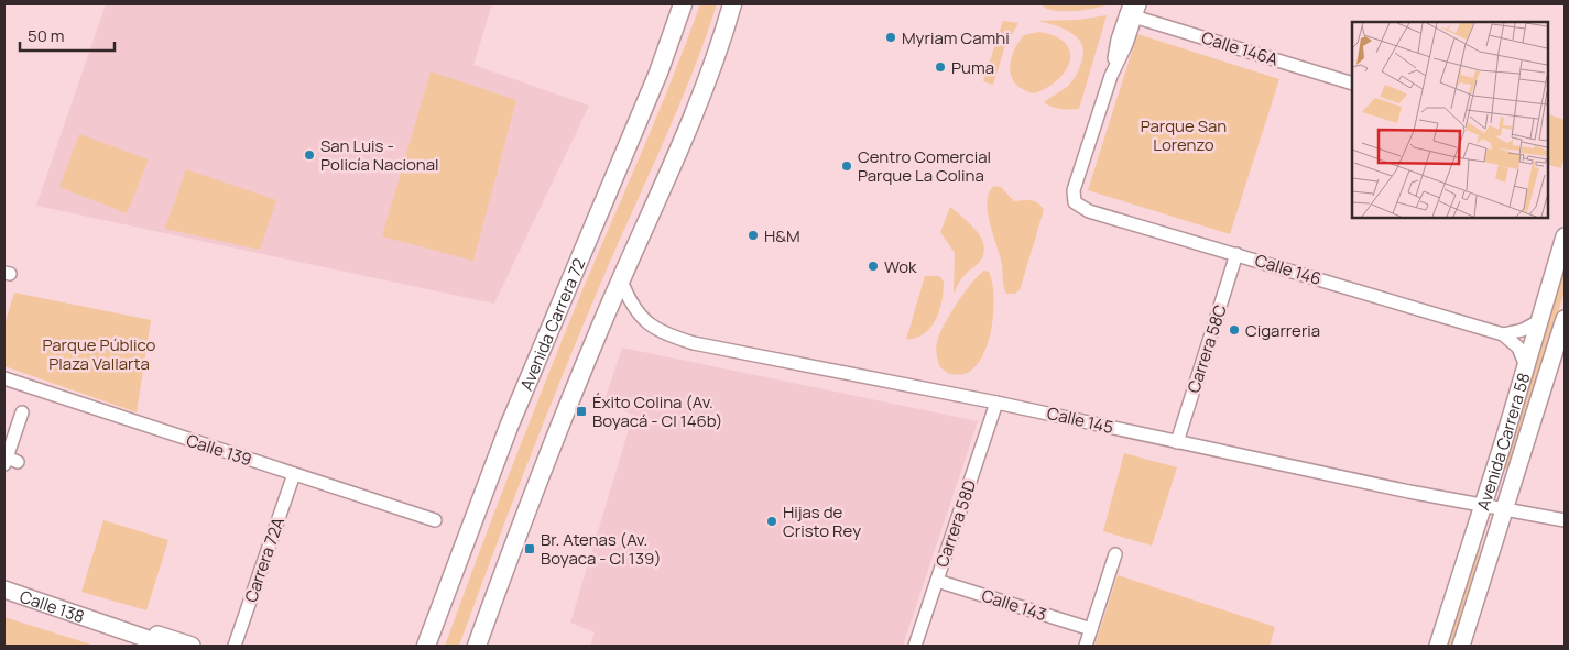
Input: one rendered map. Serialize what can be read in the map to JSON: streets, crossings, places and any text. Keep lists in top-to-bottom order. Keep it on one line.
{"streets":{"highway":["Avenida Carrera 72"],"main road":["Avenida Carrera 58","Calle 138"],"street":["Calle 146A","Calle 146","Carrera 58C","Calle 145","Calle 139","Carrera 58D","Carrera 72A","Calle 143"]},"crossings":[["Calle 146A","Calle 146"],["Calle 146","Carrera 58C"],["Carrera 58C","Calle 145"],["Calle 145","Avenida Carrera 58"],["Calle 145","Carrera 58D"],["Calle 139","Carrera 72A"],["Carrera 58D","Calle 143"]],"parks":["Parque San Lorenzo","Parque Público Plaza Vallarta"],"places":{"other":["Myriam Camhi","Puma","San Luis - Policía Nacional","Centro Comercial Parque La Colina","H&M","Wok","Cigarreria","Hijas de Cristo Rey"],"transit":["Éxito Colina (Av. Boyacá - Cl 146b)","Br. Atenas (Av. Boyaca - Cl 139)"]},"scale_bar":"50 m"}
